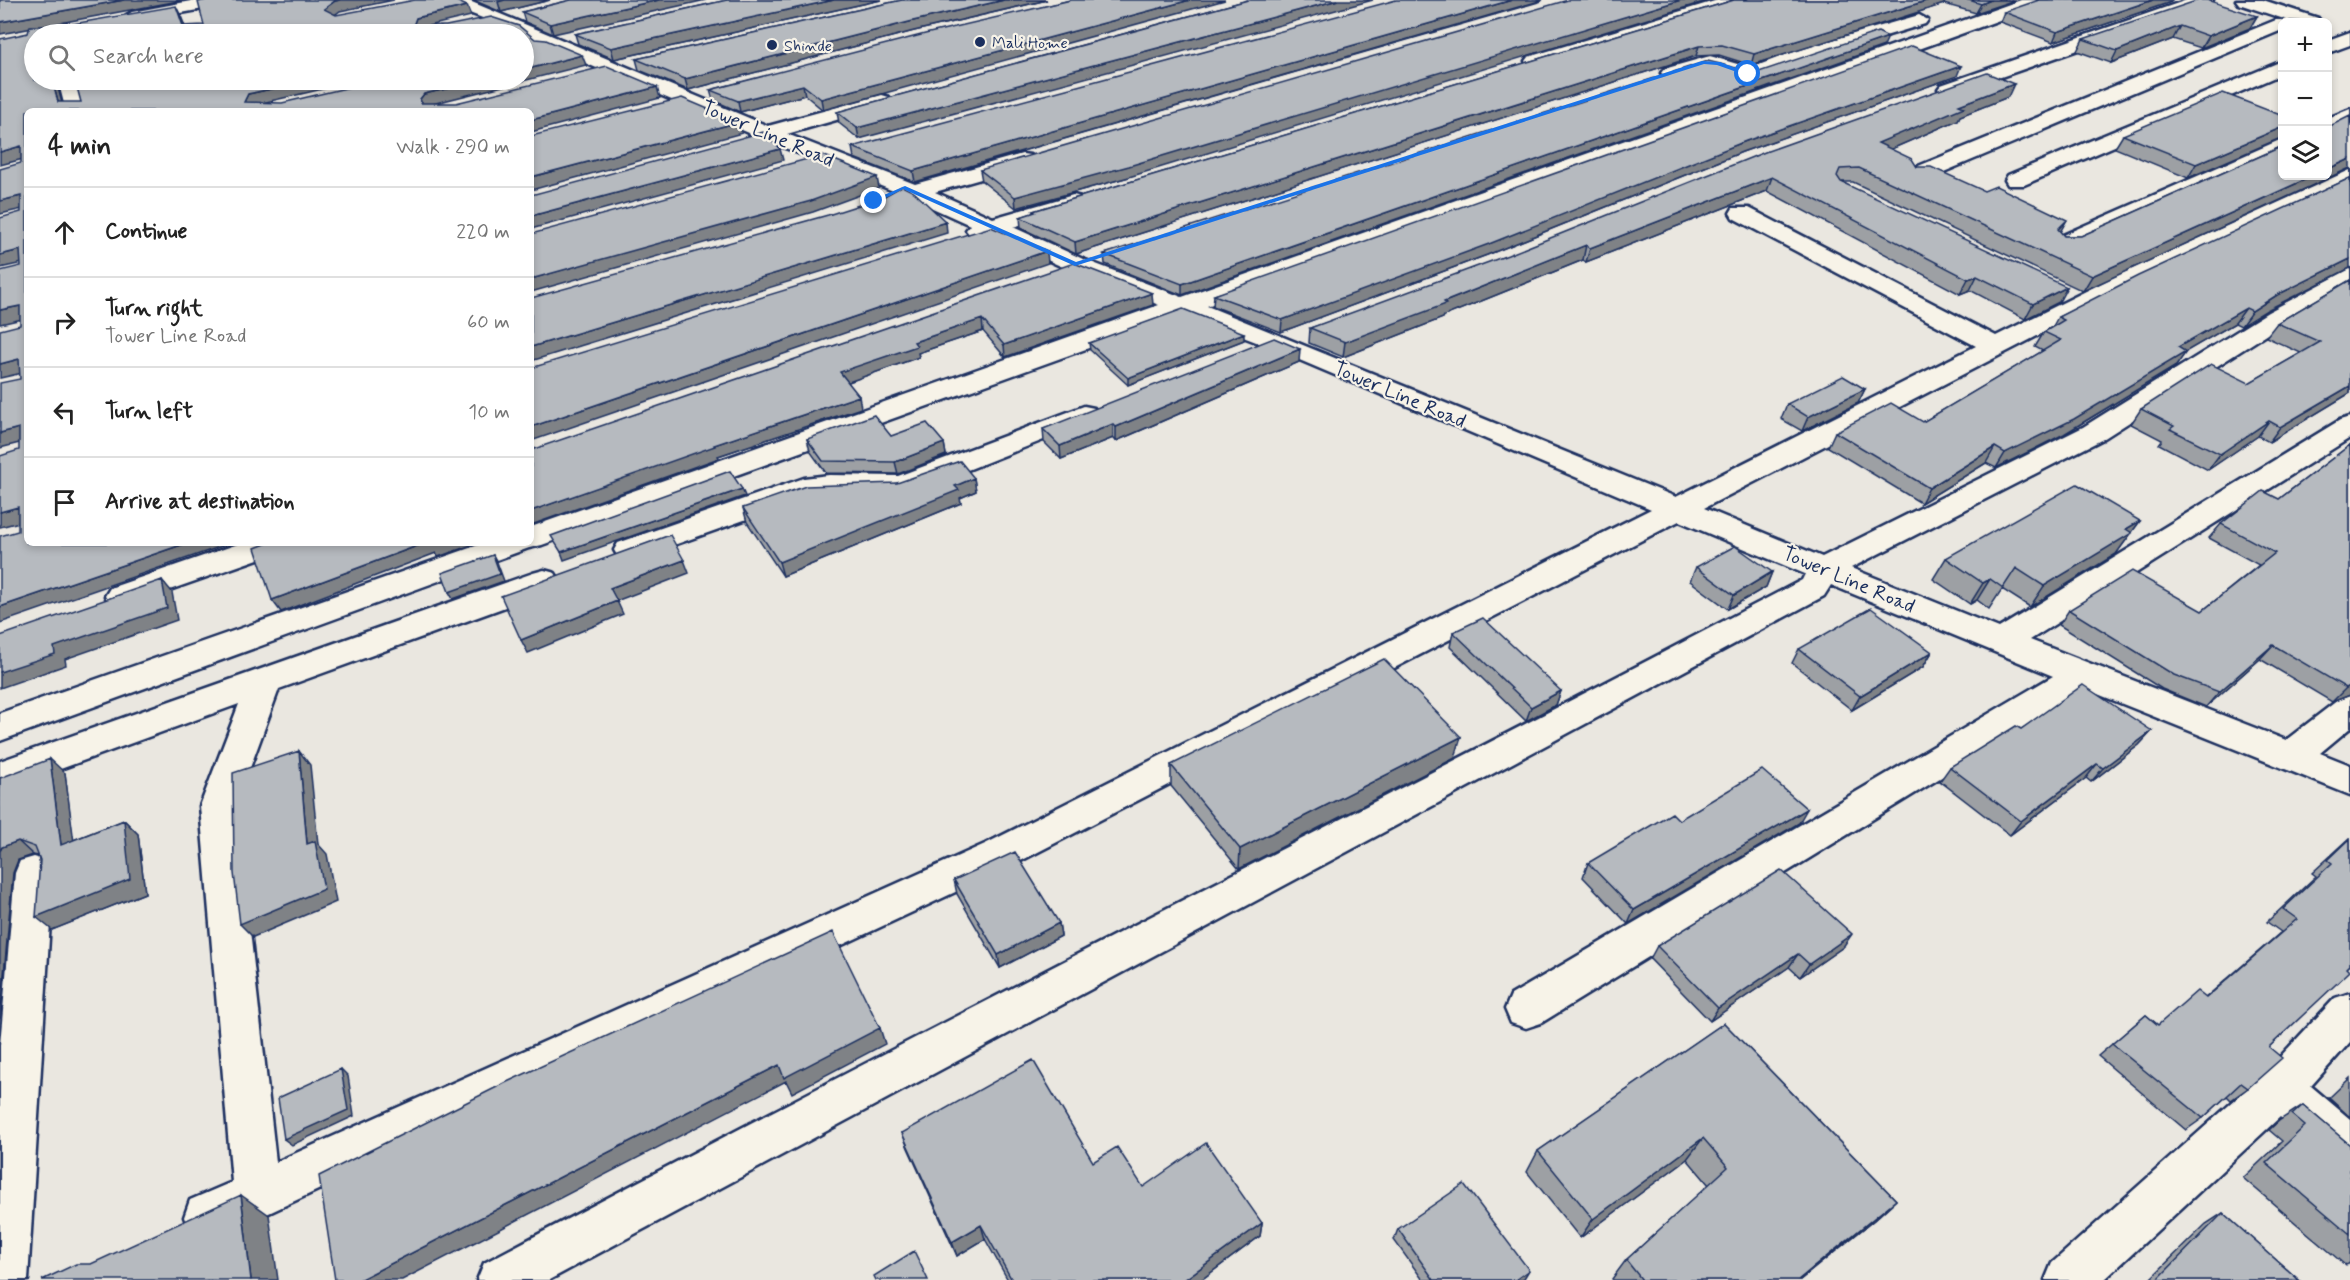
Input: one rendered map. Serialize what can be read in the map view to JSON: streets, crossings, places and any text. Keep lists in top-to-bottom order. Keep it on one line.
{"streets":{"street":["Tower Line Road"]},"places":["Mali Home","Shinde"],"page":{"map_buttons":["+","−"],"search":"Search here","heading":["4 min","Walk · 290 m"],"list":[["Continue","220 m"],["Turn right","Tower Line Road","60 m"],["Turn left","10 m"],"Arrive at destination"]}}
